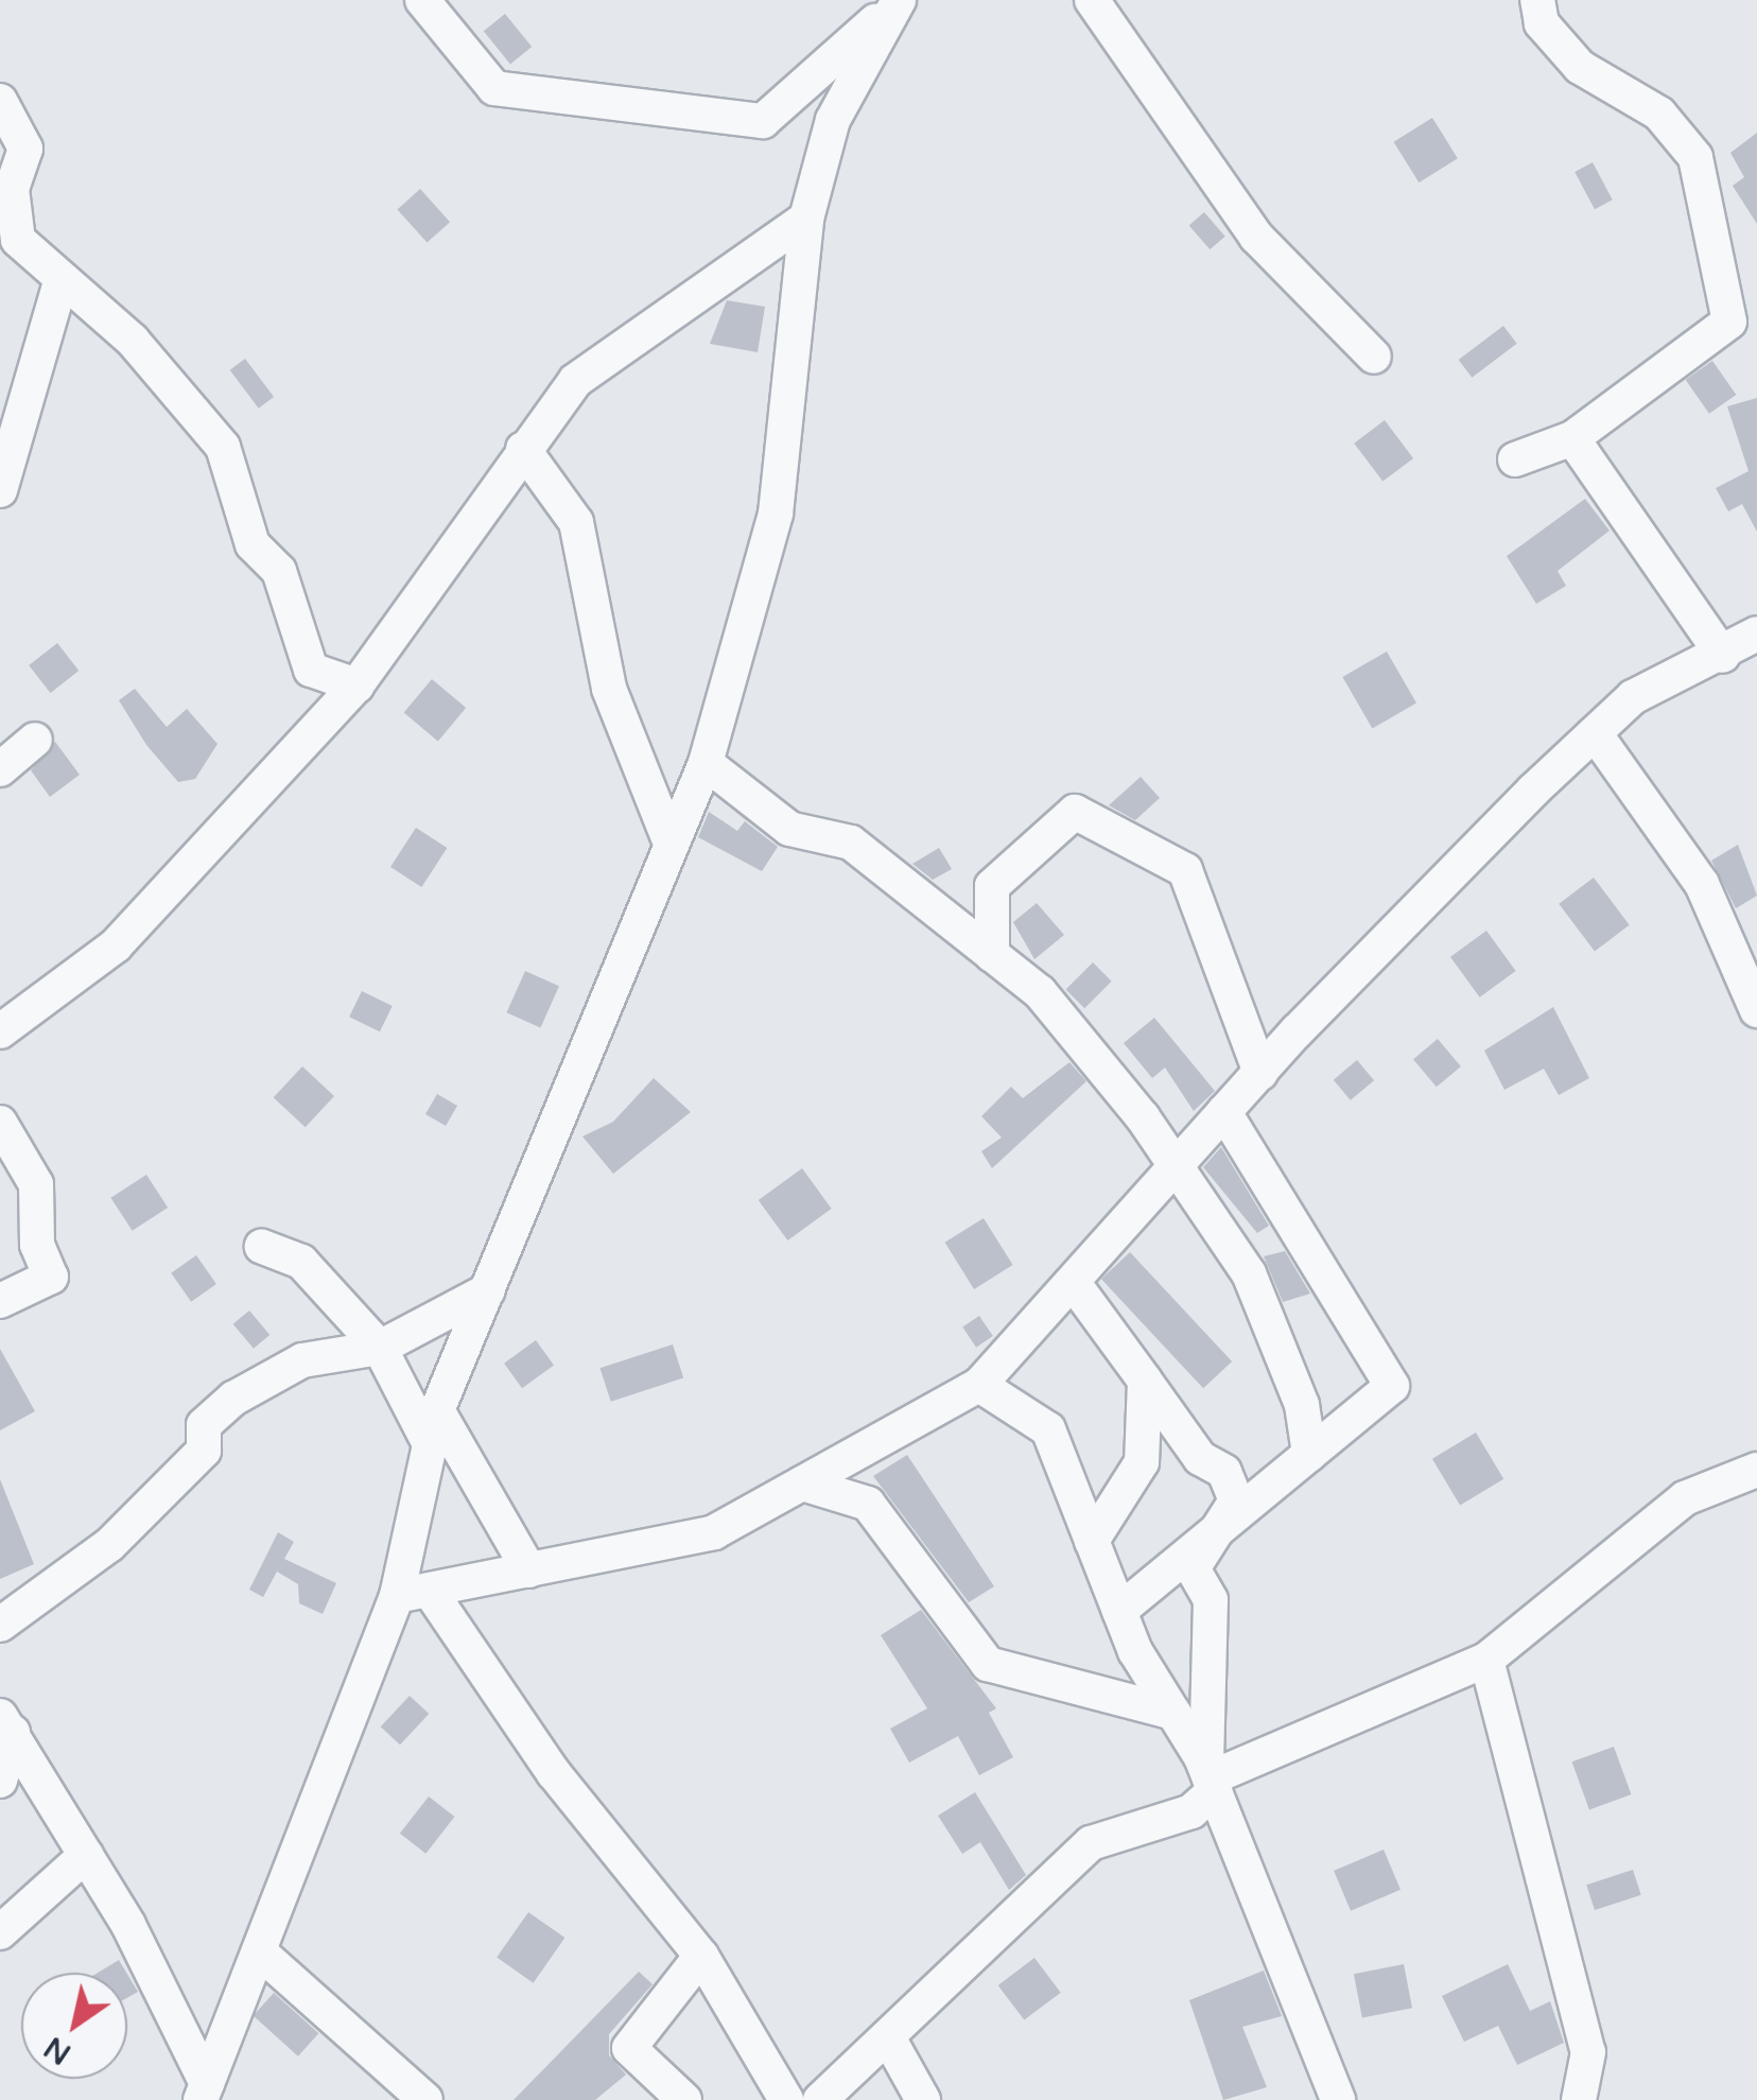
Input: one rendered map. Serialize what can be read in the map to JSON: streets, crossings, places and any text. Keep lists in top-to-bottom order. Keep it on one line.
{"north":"bottom left"}
